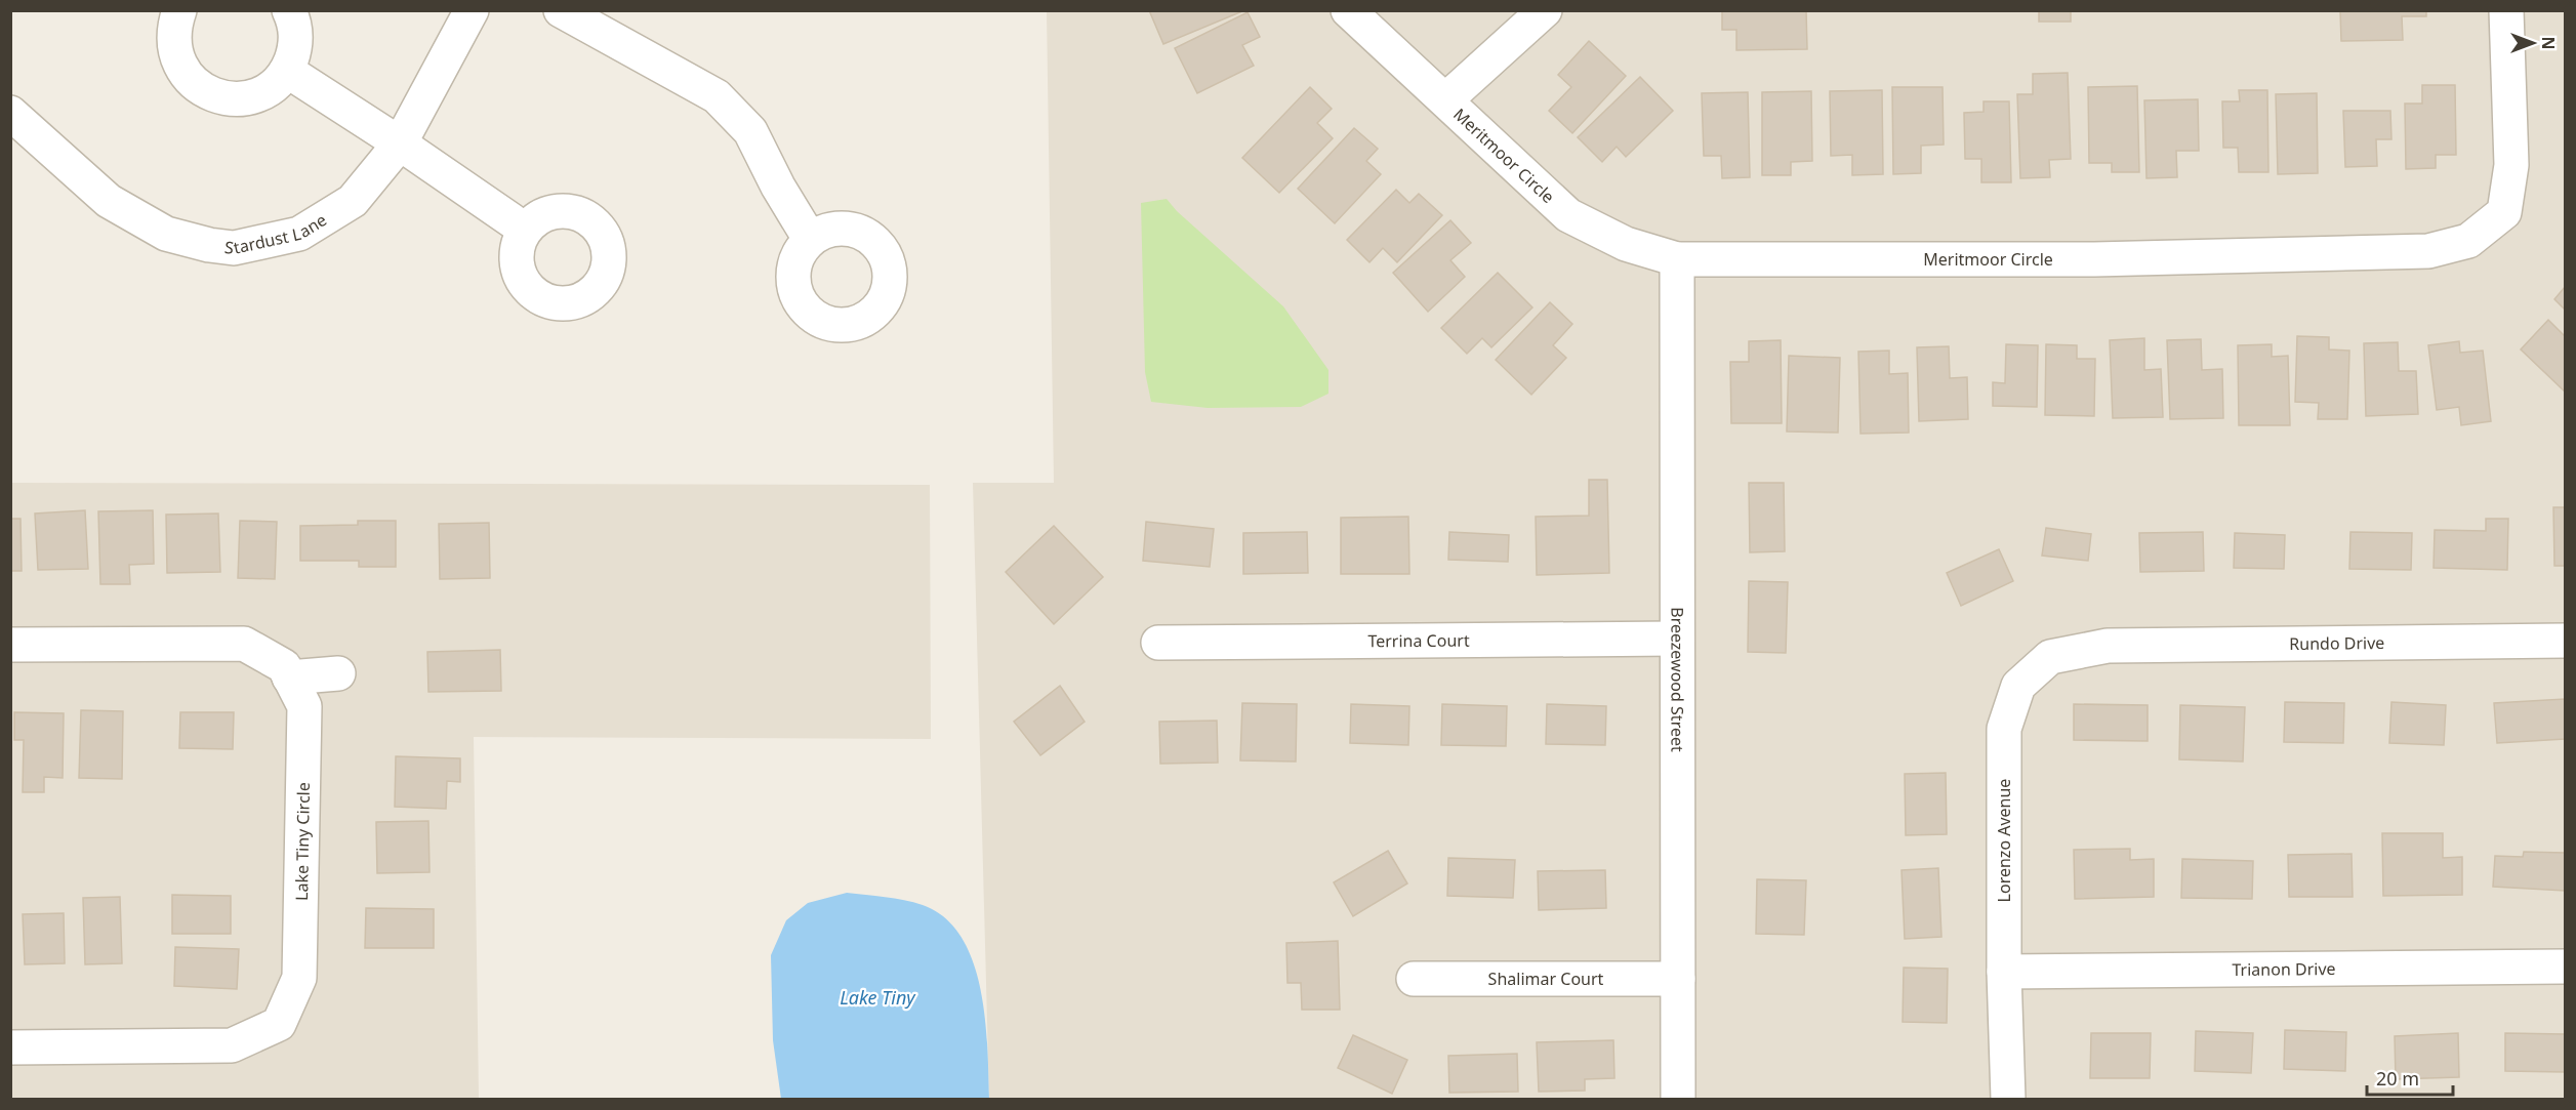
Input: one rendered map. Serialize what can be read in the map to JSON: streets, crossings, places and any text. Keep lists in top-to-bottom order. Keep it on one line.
{"streets":{"street":["Meritmoor Circle","Stardust Lane","Terrina Court","Rundo Drive","Breezewood Street","Lorenzo Avenue","Lake Tiny Circle","Trianon Drive","Shalimar Court"]},"crossings":[["Meritmoor Circle","Breezewood Street"],["Terrina Court","Breezewood Street"],["Rundo Drive","Lorenzo Avenue"],["Breezewood Street","Shalimar Court"],["Lorenzo Avenue","Trianon Drive"]],"water":["Lake Tiny"],"scale_bar":"20 m","north":"right"}
